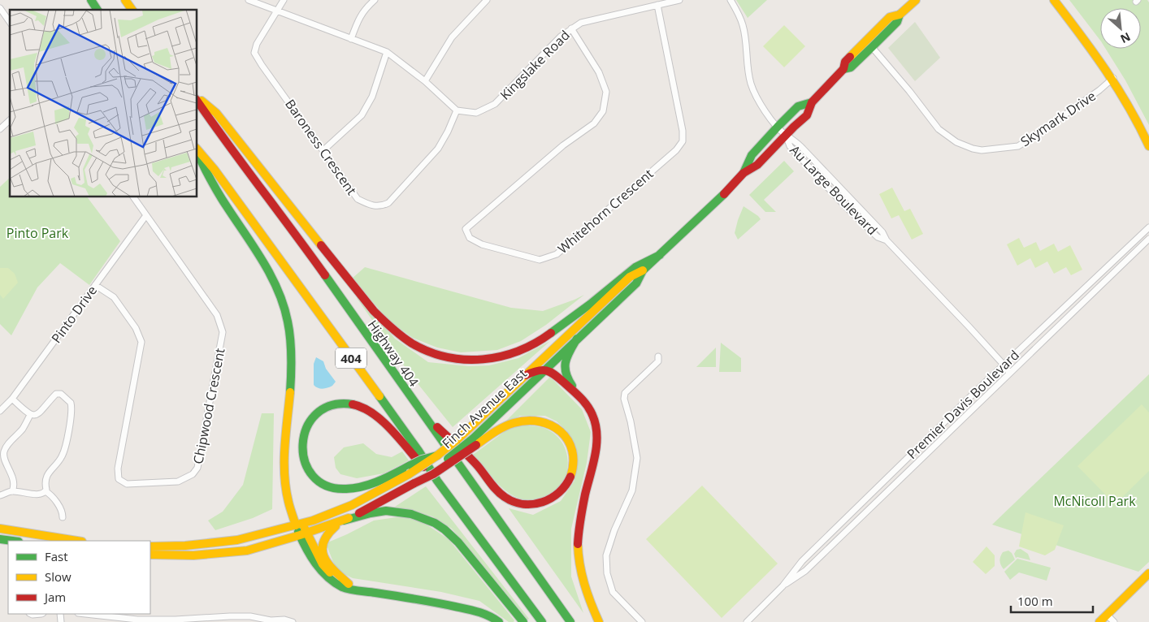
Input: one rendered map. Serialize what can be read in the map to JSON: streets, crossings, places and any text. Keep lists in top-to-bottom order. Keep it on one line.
{"streets":{"main road":["Highway 404","404","Finch Avenue East"],"street":["Kingslake Road","Skymark Drive","Baroness Crescent","Au Large Boulevard","Whitehorn Crescent","Pinto Drive","Premier Davis Boulevard","Chipwood Crescent"]},"crossings":[["Kingslake Road","Baroness Crescent"],["Kingslake Road","Whitehorn Crescent"],["Skymark Drive","Finch Avenue East"],["Au Large Boulevard","Premier Davis Boulevard"],["Au Large Boulevard","Finch Avenue East"],["Pinto Drive","Chipwood Crescent"]],"parks":["Pinto Park","McNicoll Park"],"legend":["Fast","Slow","Jam"],"scale_bar":"100 m","north":"bottom right"}
